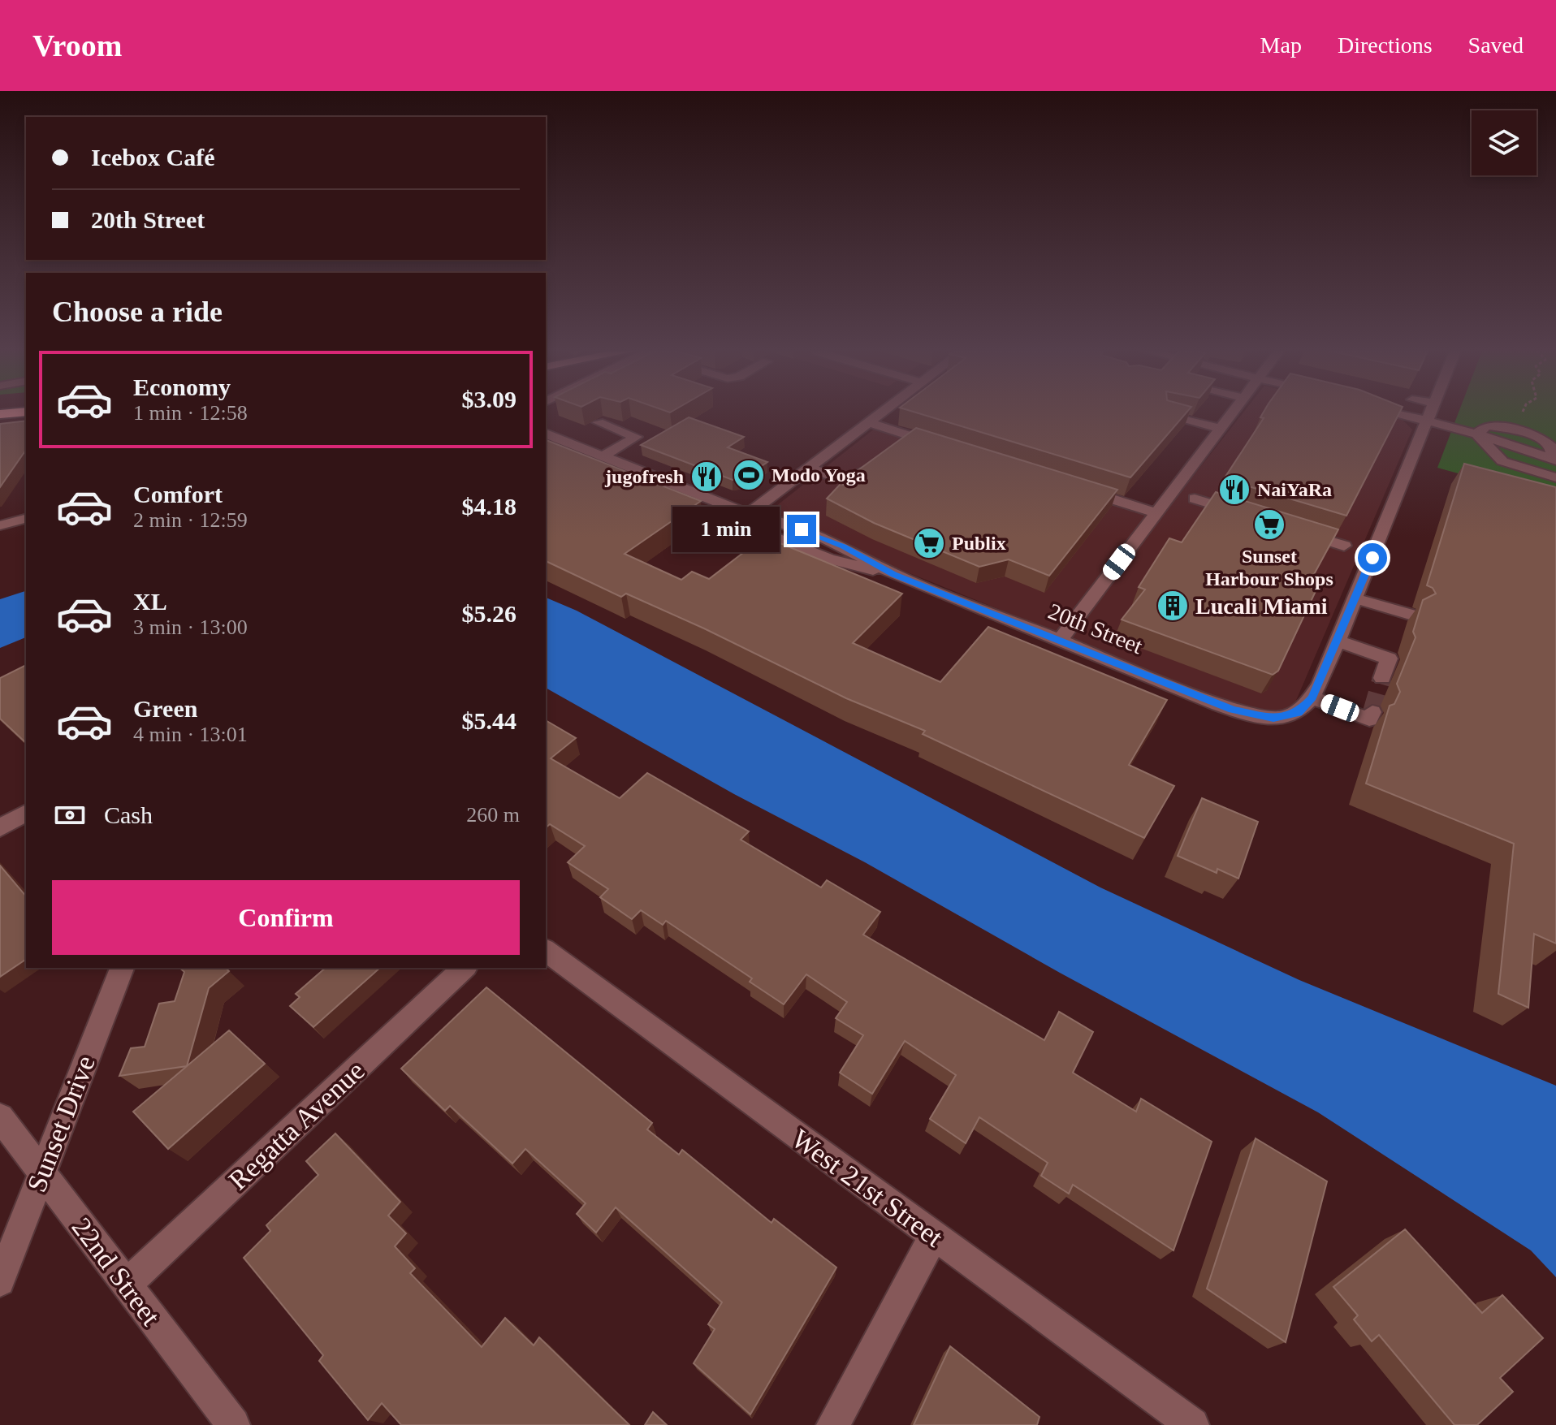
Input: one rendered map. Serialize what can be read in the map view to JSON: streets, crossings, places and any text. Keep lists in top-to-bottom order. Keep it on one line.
{"streets":{"street":["20th Street","Sunset Drive","Regatta Avenue","West 21st Street","22nd Street"]},"crossings":[["Sunset Drive","22nd Street"],["Regatta Avenue","22nd Street"]],"places":{"sports":["Modo Yoga"],"restaurant":["jugofresh","NaiYaRa"],"supermarket":["Sunset Harbour Shops","Publix"],"building":["Lucali Miami"]},"page":{"header":"Vroom","nav":["Map","Directions","Saved"],"banner":["Icebox Café","20th Street"],"heading":"Choose a ride","list":[{"name":"Economy","note":"1 min · 12:58","value":"$3.09"},{"name":"Comfort","note":"2 min · 12:59","value":"$4.18"},{"name":"XL","note":"3 min · 13:00","value":"$5.26"},{"name":"Green","note":"4 min · 13:01","value":"$5.44"}],"bubble":"1 min","pay":["Cash","260 m"],"buttons":"Confirm"}}
